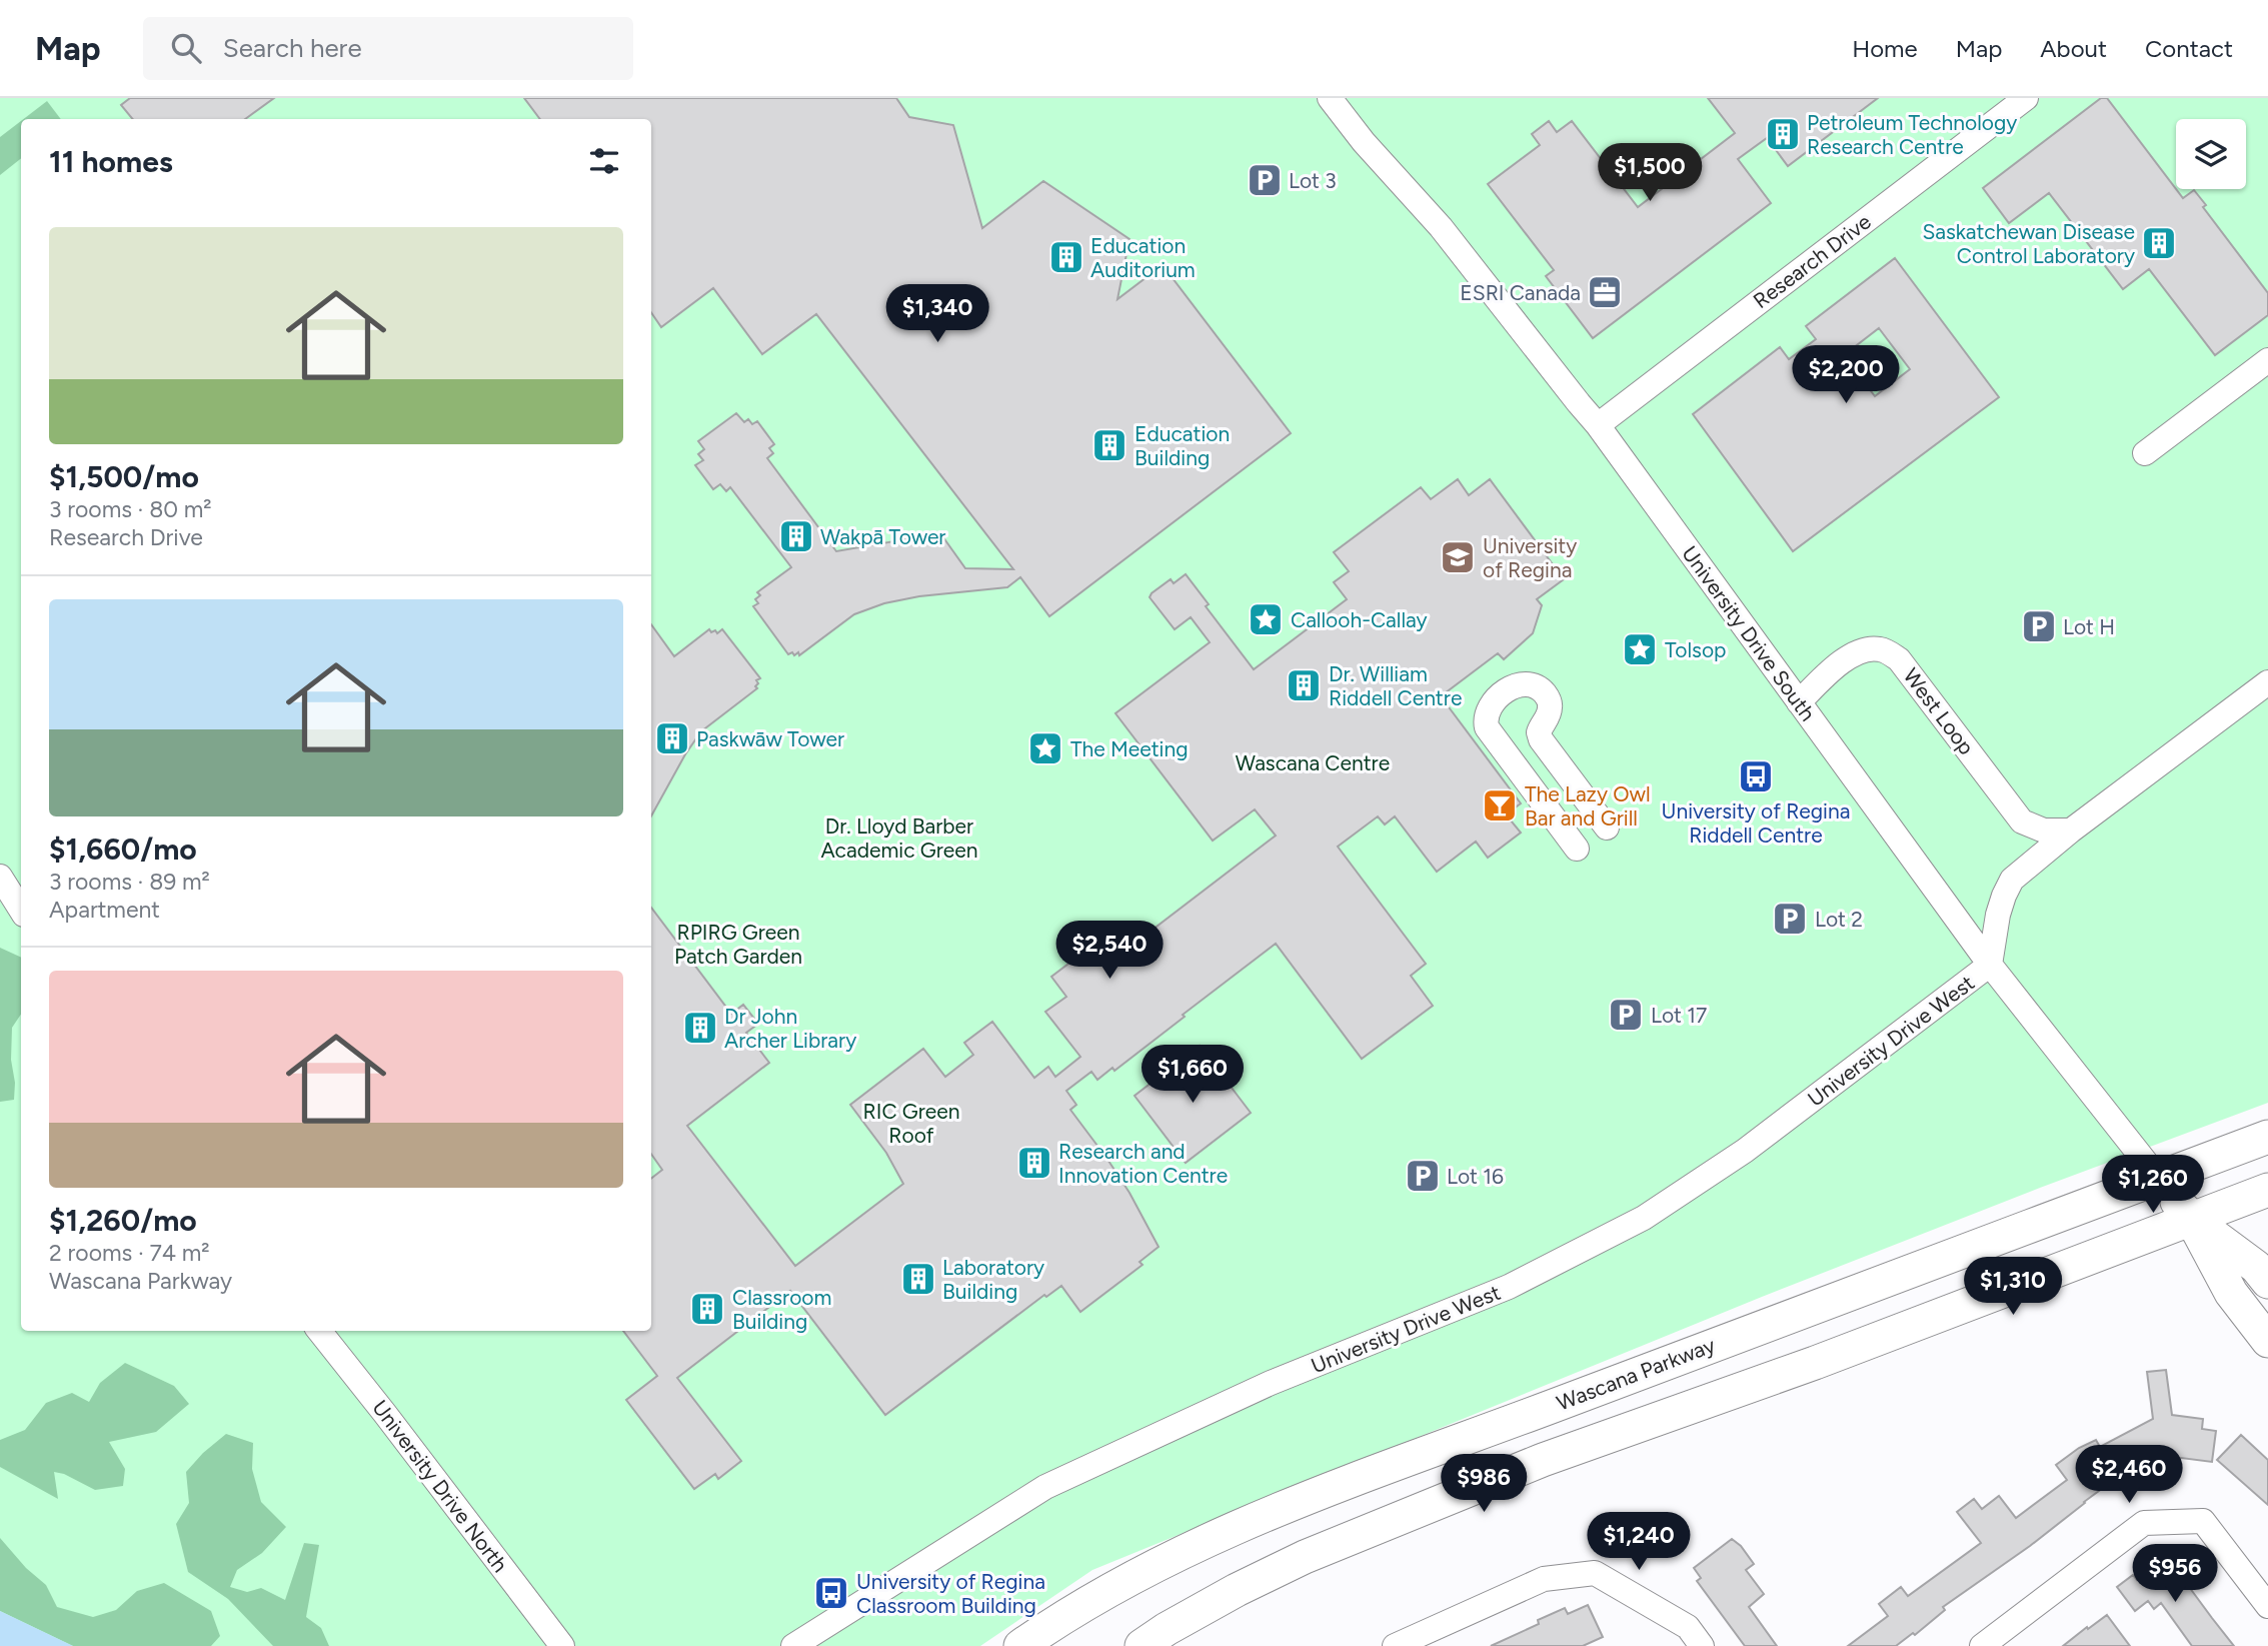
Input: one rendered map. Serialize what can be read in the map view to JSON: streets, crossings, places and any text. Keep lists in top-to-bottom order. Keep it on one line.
{"streets":{"main road":["Wascana Parkway"],"street":["Research Drive","University Drive South","West Loop","University Drive West","University Drive North"]},"crossings":[["Research Drive","University Drive South"],["University Drive South","West Loop"],["University Drive South","University Drive West"],["University Drive South","Wascana Parkway"]],"parks":["Wascana Centre","Dr. Lloyd Barber Academic Green","RPIRG Green Patch Garden","RIC Green Roof"],"places":{"building":["Petroleum Technology Research Centre","Saskatchewan Disease Control Laboratory","Education Auditorium","Education Building","Wakpā Tower","Dr. William Riddell Centre","Paskwāw Tower","Dr John Archer Library","Research and Innovation Centre","Laboratory Building","Classroom Building"],"parking":["Lot 3","Lot H","Lot 2","Lot 17","Lot 16"],"office":["ESRI Canada"],"school or university":["University of Regina"],"place":["Callooh-Callay","Tolsop","The Meeting"],"bus stop":["University of Regina Riddell Centre","University of Regina Classroom Building"],"bar":["The Lazy Owl Bar and Grill"]},"page":{"header":"Map","search":"Search here","nav":["Home","Map","About","Contact"],"heading":"11 homes","price":["$1,500","$1,340","$2,200","$2,540","$1,660","$1,260","$1,310","$2,460","$986","$1,240","$956"],"list":[{"name":"$1,500/mo","note":"3 rooms · 80 m² · Research Drive"},{"name":"$1,660/mo","note":"3 rooms · 89 m² · Apartment"},{"name":"$1,260/mo","note":"2 rooms · 74 m² · Wascana Parkway"}]}}
